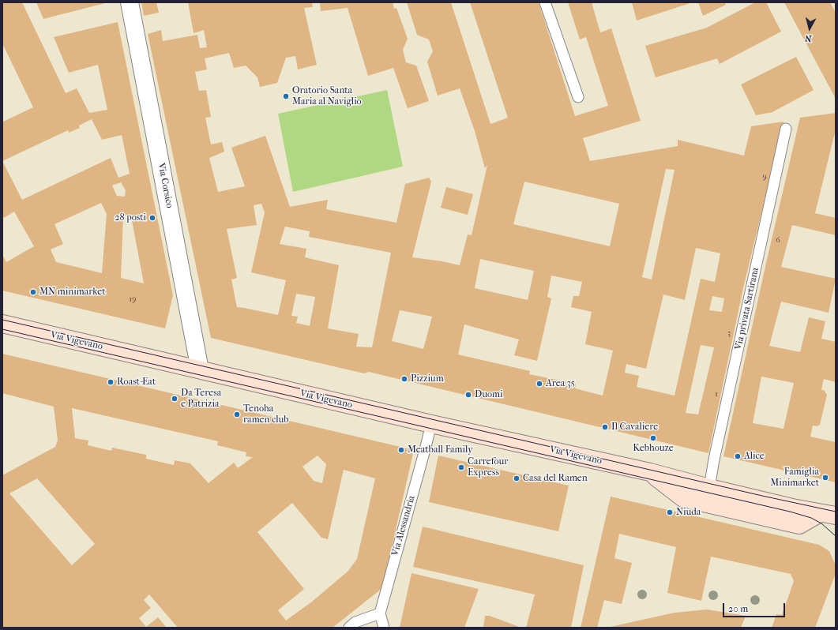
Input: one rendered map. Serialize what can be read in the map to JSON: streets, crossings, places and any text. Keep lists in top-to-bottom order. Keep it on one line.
{"streets":{"street":["Via Corsico","Via Vigevano"],"lane":["Via privata Sartirana","Via Alessandria"]},"crossings":[["Via Corsico","Via Vigevano"],["Via privata Sartirana","Via Vigevano"],["Via Vigevano","Via Alessandria"]],"places":["Oratorio Santa Maria al Naviglio","28 posti","MN minimarket","Pizzium","Roast-Eat","Area 35","Duomi","Da Teresa e Patrizia","Tenoha ramen club","Il Cavaliere","Kebhouze","Meatball Family","Alice","Carrefour Express","Famiglia Minimarket","Casa del Ramen","Niuda"],"house_numbers":["9","6","19","3","1"],"scale_bar":"20 m","north":"bottom"}
